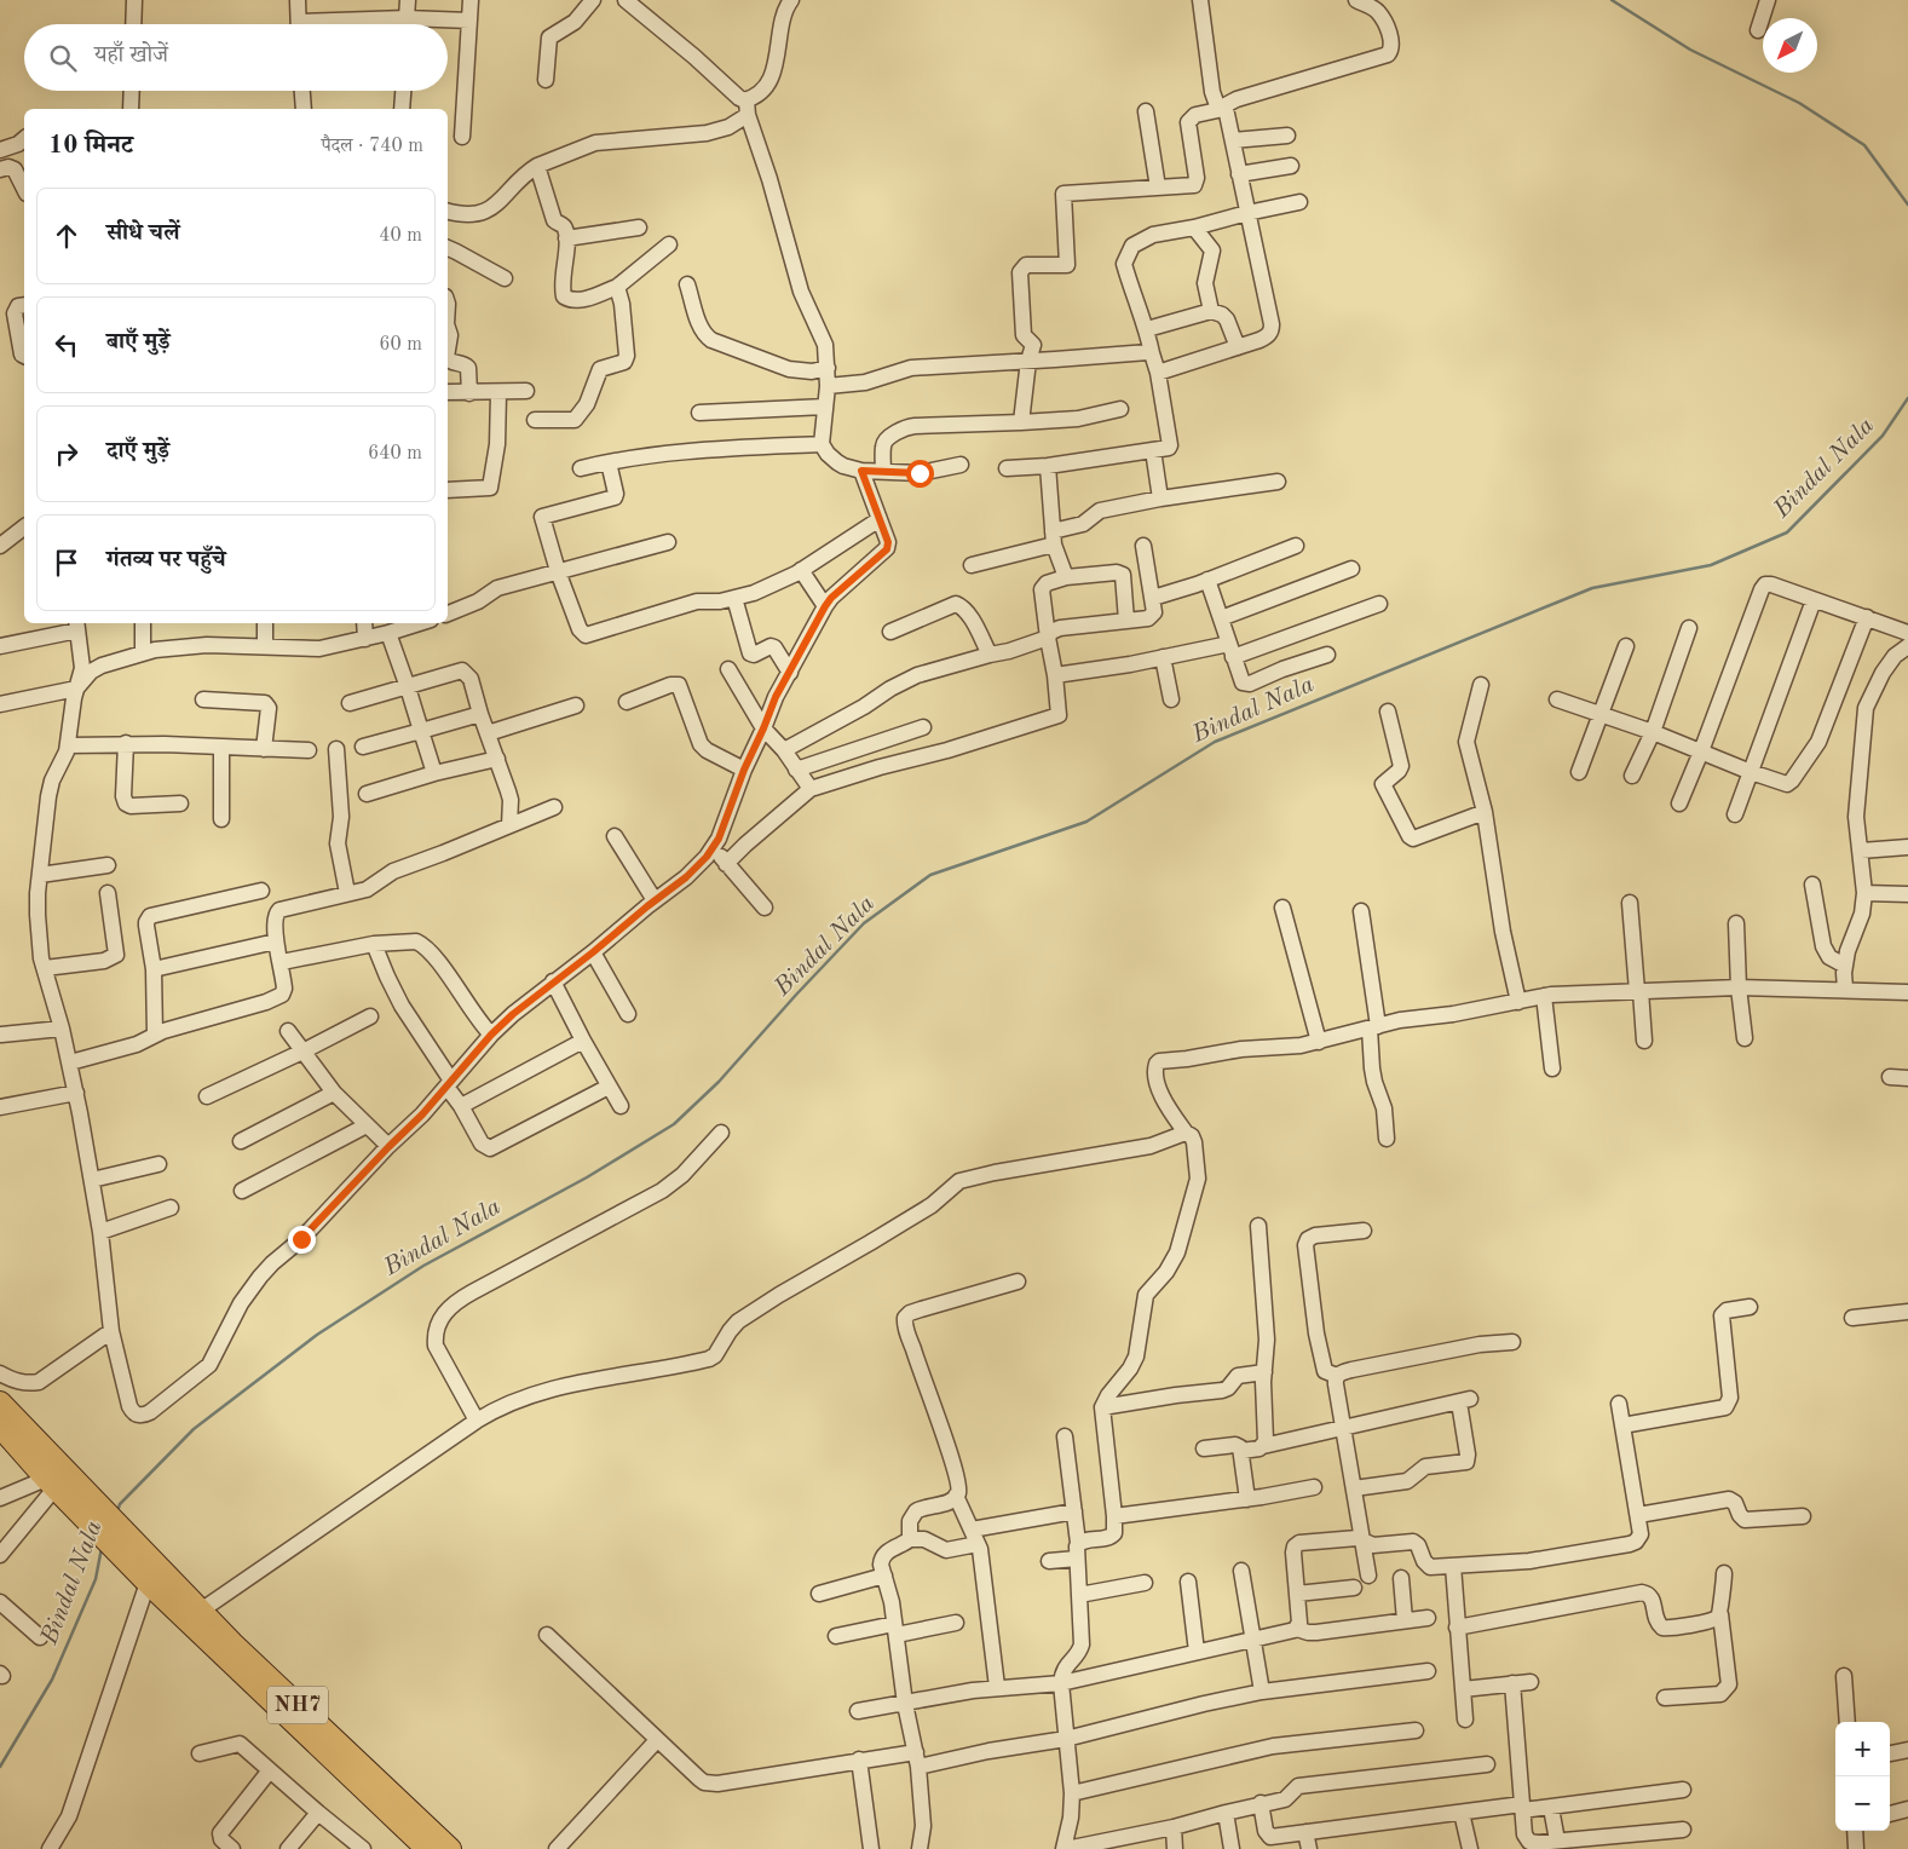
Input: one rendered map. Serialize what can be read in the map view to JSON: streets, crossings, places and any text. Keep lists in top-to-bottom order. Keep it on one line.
{"streets":{"highway":["NH7"]},"water":["Bindal Nala"],"north":"bottom left","page":{"search":"यहाँ खोजें","heading":["10 मिनट","पैदल · 740 m"],"list":[["सीधे चलें","40 m"],["बाएँ मुड़ें","60 m"],["दाएँ मुड़ें","640 m"],"गंतव्य पर पहुँचे"],"map_buttons":["+","−"]}}
